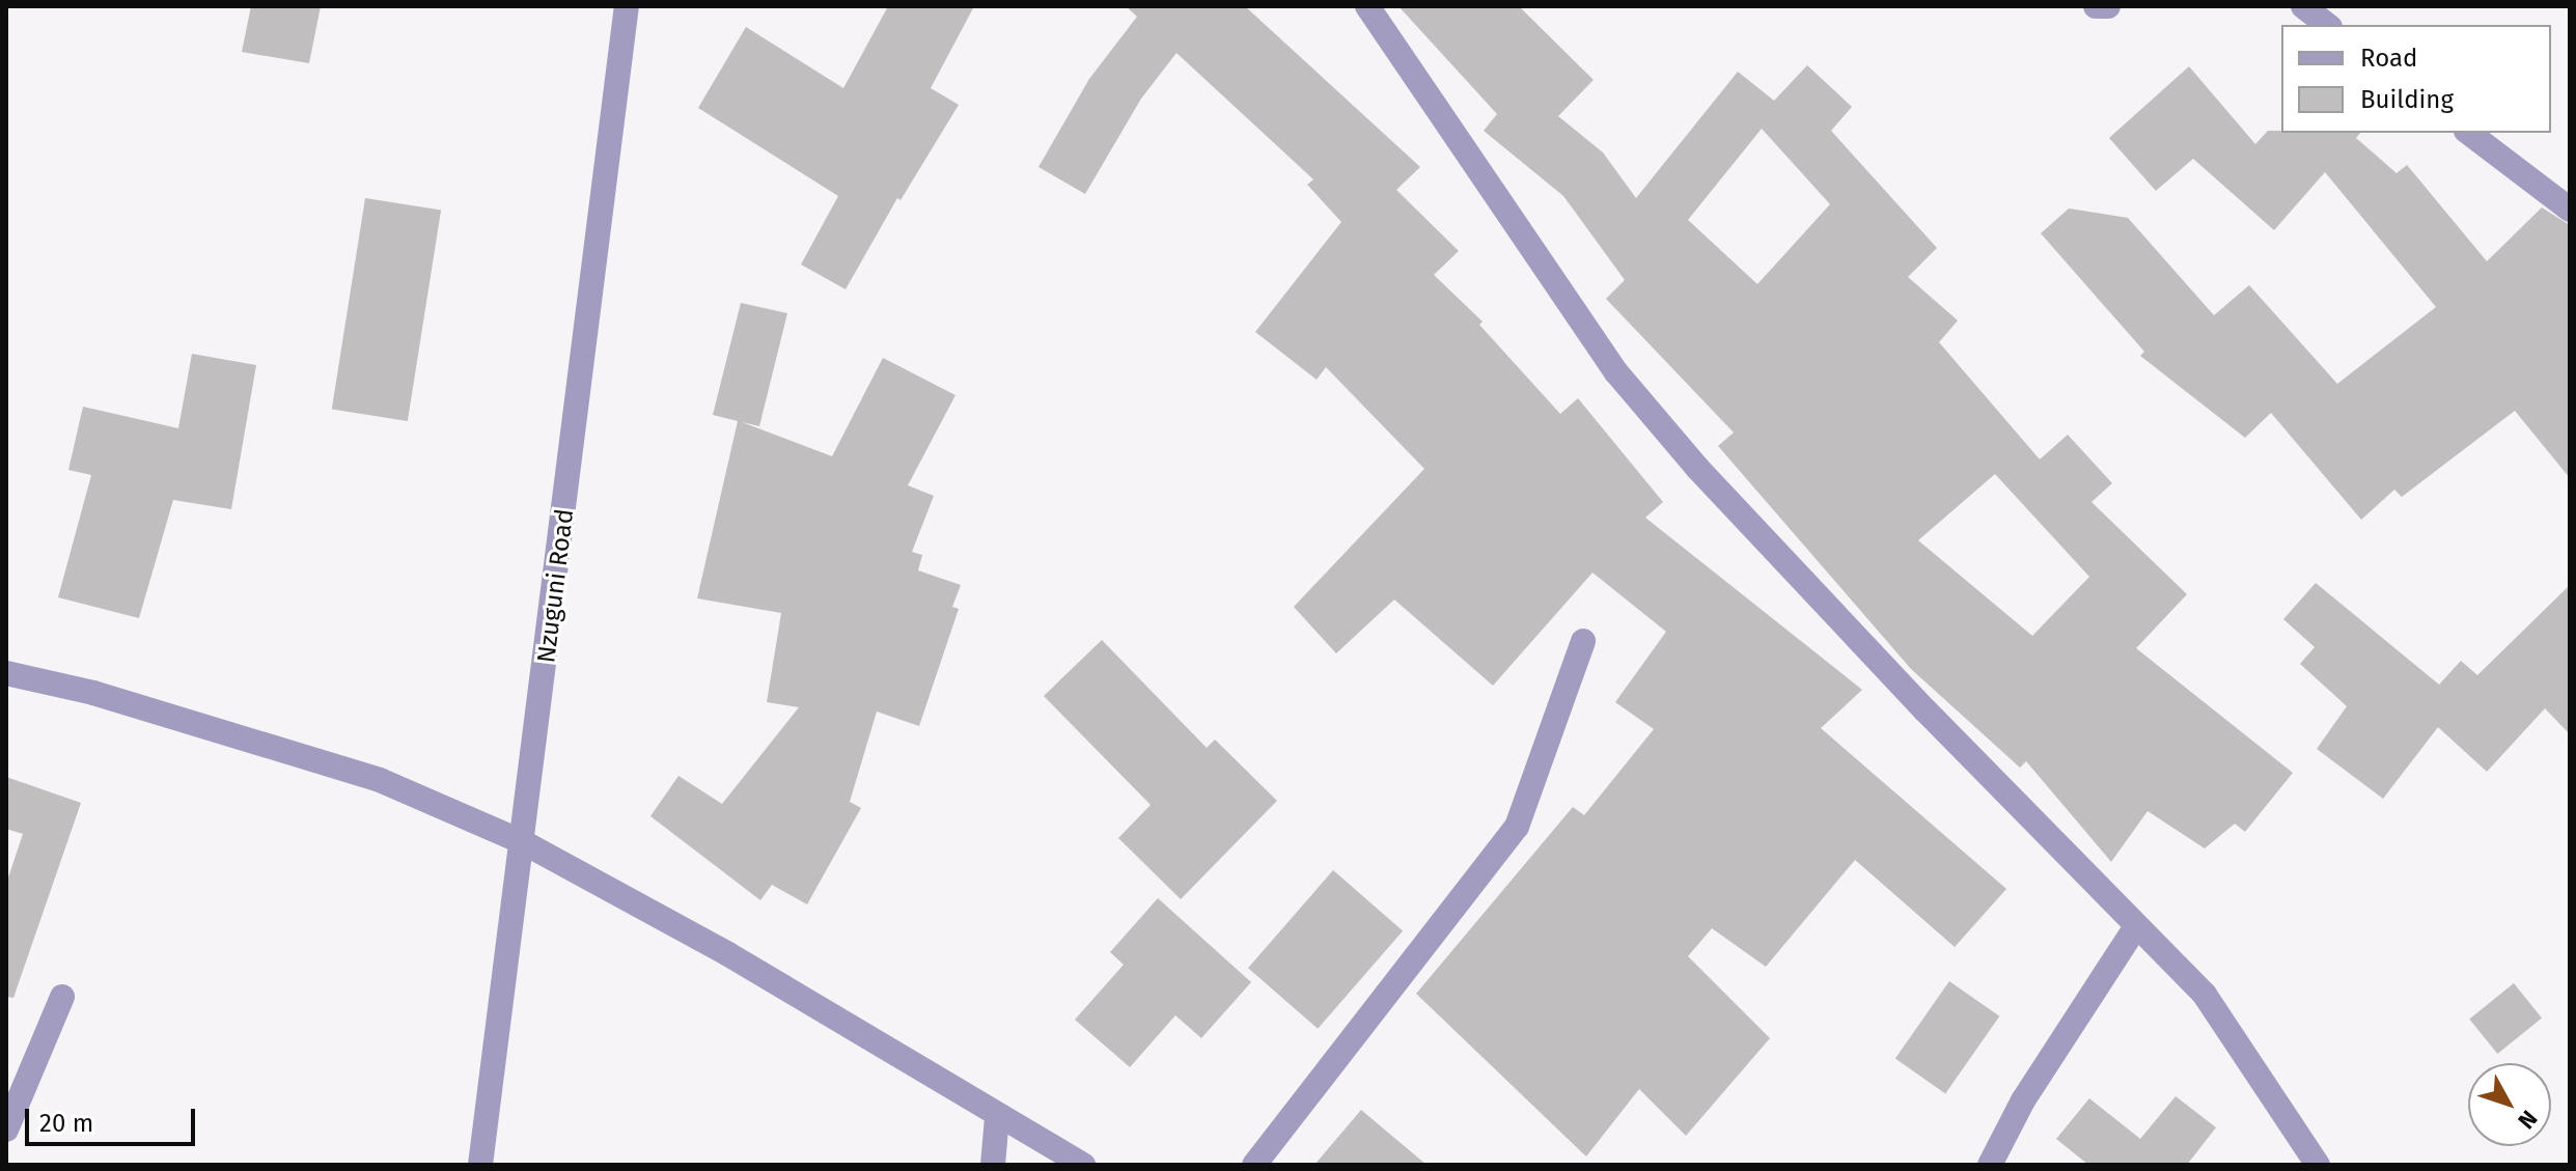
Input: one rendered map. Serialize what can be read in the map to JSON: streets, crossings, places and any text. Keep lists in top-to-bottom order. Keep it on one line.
{"streets":{"street":["Nzuguni Road"]},"legend":["Road","Building"],"scale_bar":"20 m","north":"bottom right"}
